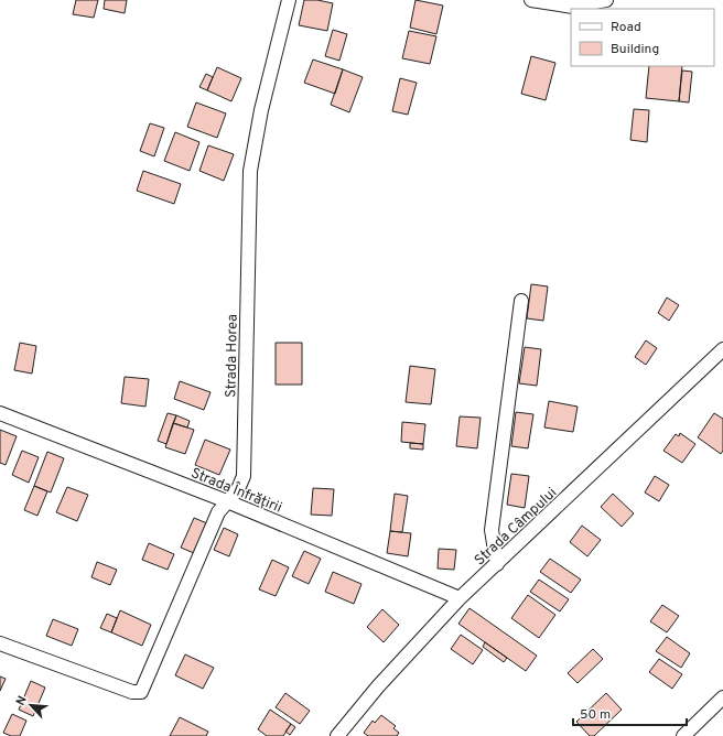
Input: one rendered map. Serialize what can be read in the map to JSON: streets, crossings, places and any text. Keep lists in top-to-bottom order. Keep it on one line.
{"streets":{"street":["Strada Horea","Strada Înfrățirii","Strada Câmpului"]},"crossings":[["Strada Horea","Strada Înfrățirii"],["Strada Înfrățirii","Strada Câmpului"]],"legend":["Road","Building"],"scale_bar":"50 m","north":"top left"}
